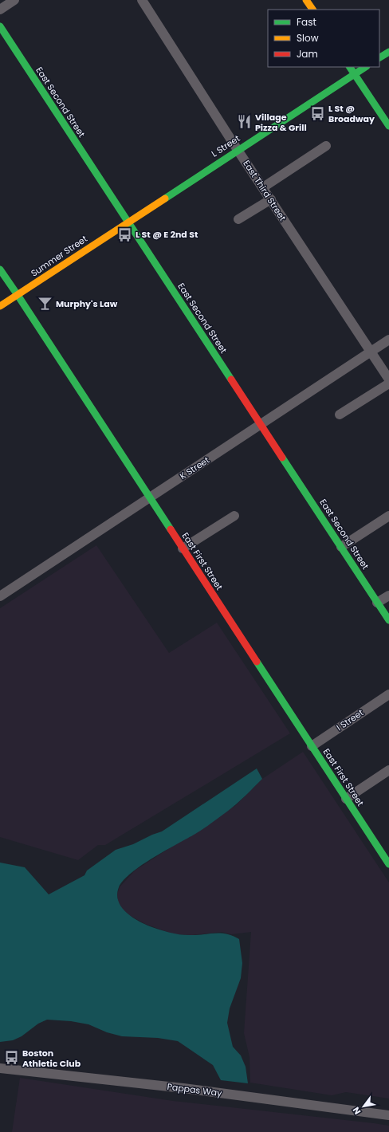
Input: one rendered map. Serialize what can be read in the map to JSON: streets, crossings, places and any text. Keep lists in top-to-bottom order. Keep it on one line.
{"streets":{"main road":["East Second Street","L Street","Summer Street","East First Street"],"street":["East Third Street","K Street","I Street","Pappas Way"]},"crossings":[["East Second Street","L Street"],["East Second Street","Summer Street"],["East Second Street","K Street"],["L Street","East Third Street"],["L Street","Summer Street"],["East Third Street","K Street"],["Summer Street","East First Street"],["K Street","East First Street"],["East First Street","I Street"]],"places":{"bus stop":["L St @ Broadway","L St @ E 2nd St","Boston Athletic Club"],"restaurant":["Village Pizza & Grill"],"bar":["Murphy's Law"]},"legend":["Fast","Slow","Jam"],"north":"bottom left"}
